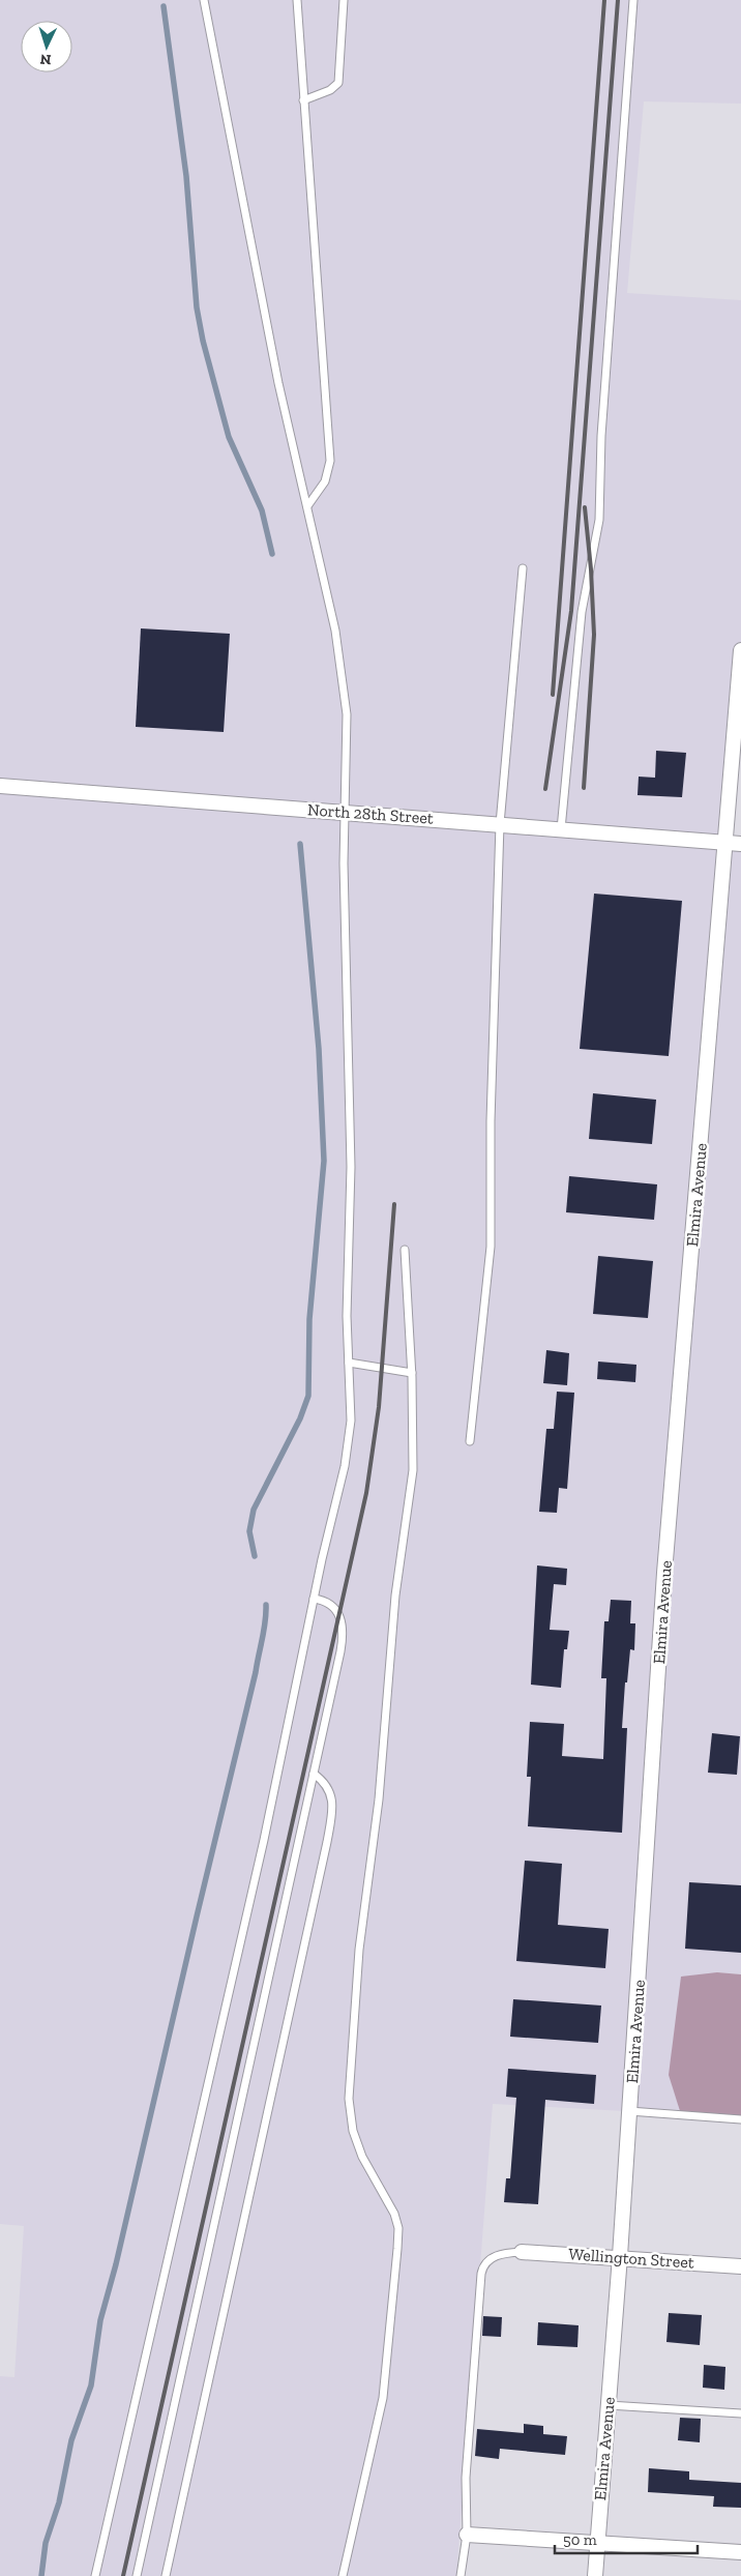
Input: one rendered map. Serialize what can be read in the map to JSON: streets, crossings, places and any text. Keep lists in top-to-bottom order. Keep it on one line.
{"streets":{"street":["North 28th Street","Elmira Avenue","Wellington Street"]},"crossings":[["North 28th Street","Elmira Avenue"],["Elmira Avenue","Wellington Street"]],"scale_bar":"50 m","north":"bottom"}
